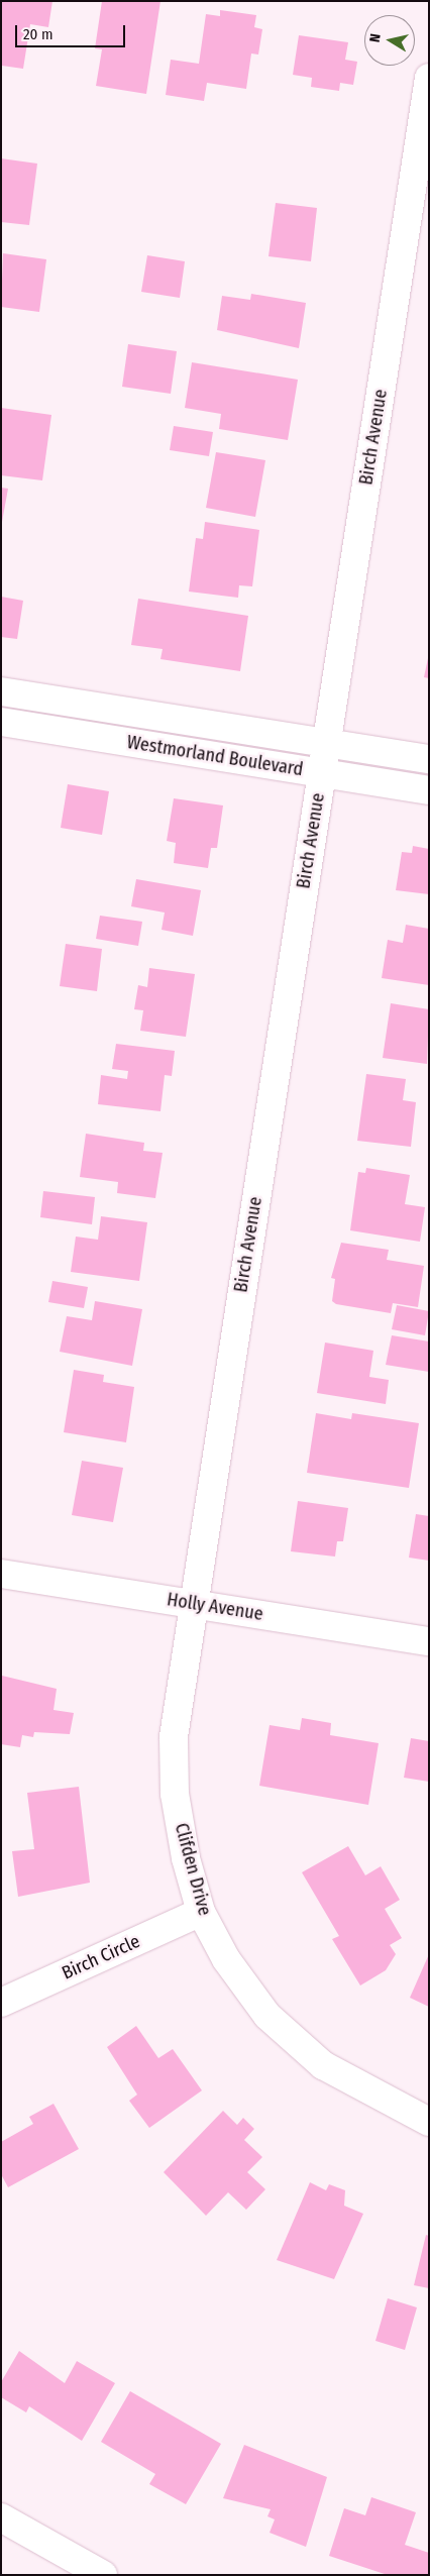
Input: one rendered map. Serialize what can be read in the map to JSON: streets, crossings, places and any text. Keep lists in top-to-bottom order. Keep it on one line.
{"streets":{"street":["Birch Avenue","Westmorland Boulevard","Holly Avenue","Clifden Drive","Birch Circle"]},"crossings":[["Birch Avenue","Westmorland Boulevard"],["Birch Avenue","Holly Avenue"],["Birch Avenue","Clifden Drive"],["Holly Avenue","Clifden Drive"],["Clifden Drive","Birch Circle"]],"scale_bar":"20 m","north":"left"}
